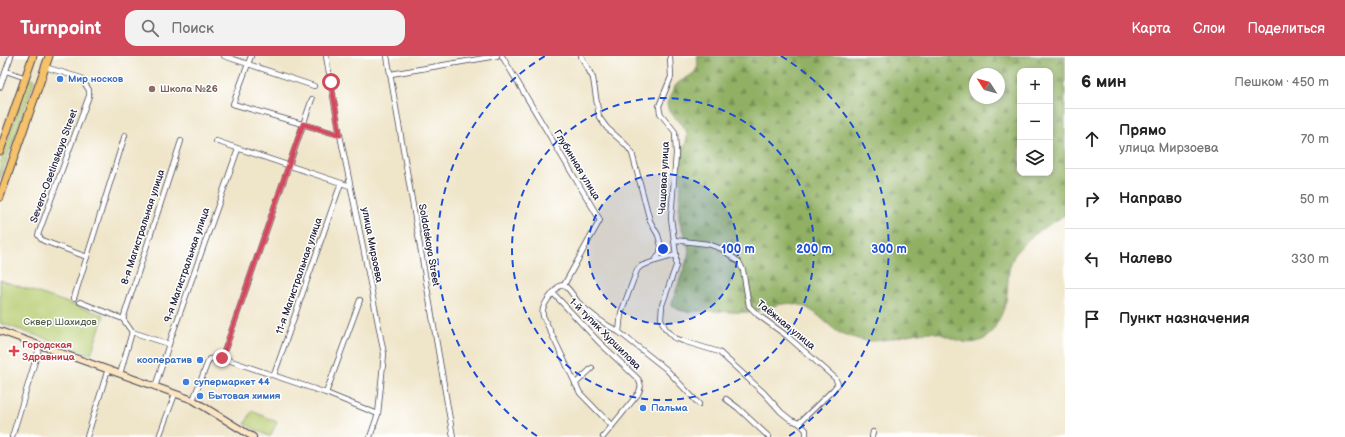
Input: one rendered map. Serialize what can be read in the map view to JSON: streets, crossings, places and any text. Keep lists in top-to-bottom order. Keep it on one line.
{"streets":{"street":["Глубинная улица","Severo-Osetinskaya Street","Чащовая улица","8-я Магистральная улица","улица Мирзоева","Soldatskaya Street","9-я Магистральная улица","11-я Магистральная улица","Таёжная улица","1-й тупик Хуршилова"]},"crossings":[["Глубинная улица","1-й тупик Хуршилова"],["Чащовая улица","Таёжная улица"]],"parks":["Сквер Шахидов"],"places":{"other":["Мир носков","Школа №26","кооператив","супермаркет 44","Бытовая химия","Пальма"],"health":["Городская Здравница"]},"north":"top left","page":{"header":"Turnpoint","search":"Поиск","nav":["Карта","Слои","Поделиться"],"heading":["6 мин","Пешком · 450 m"],"map_buttons":["+","−"],"list":[["Прямо","улица Мирзоева","70 m"],["Направо","50 m"],["Налево","330 m"],"Пункт назначения"]},"rings":["100 m","200 m","300 m"]}
